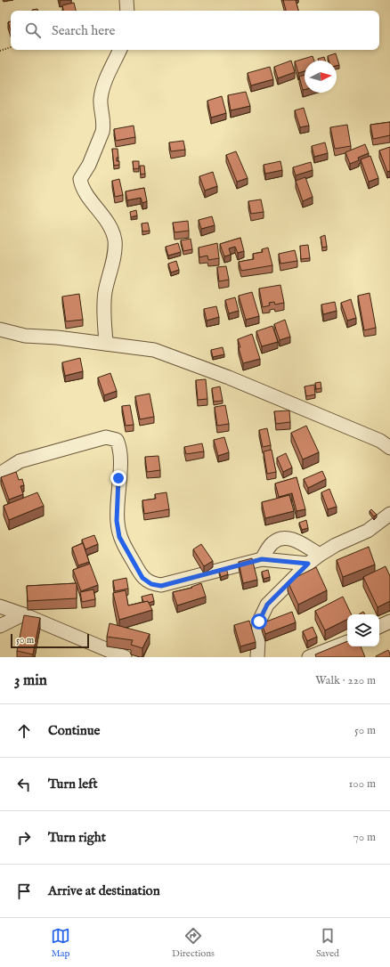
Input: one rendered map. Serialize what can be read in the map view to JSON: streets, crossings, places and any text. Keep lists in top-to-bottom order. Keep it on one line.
{"scale_bar":"50 m","north":"right","page":{"search":"Search here","scale":"50 m","heading":["3 min","Walk · 220 m"],"list":[["Continue","50 m"],["Turn left","100 m"],["Turn right","70 m"],"Arrive at destination"],"nav":["Map","Directions","Saved"]}}
